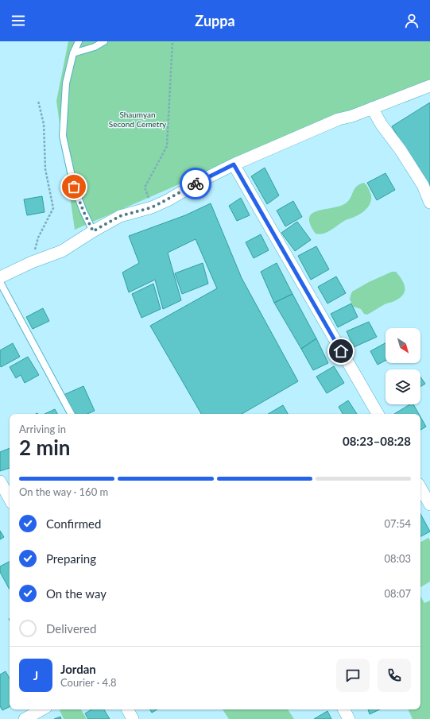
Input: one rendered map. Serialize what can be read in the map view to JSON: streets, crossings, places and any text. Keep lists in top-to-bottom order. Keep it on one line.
{"parks":["Shaumyan Second Cemetry"],"north":"bottom right","page":{"header":"Zuppa","heading":["2 min","Arriving in","08:23–08:28"],"panel":["Jordan","Courier · 4.8"],"bar":"On the way · 160 m","list":[["Confirmed","07:54"],["Preparing","08:03"],["On the way","08:07"],"Delivered"],"round":"J"}}
